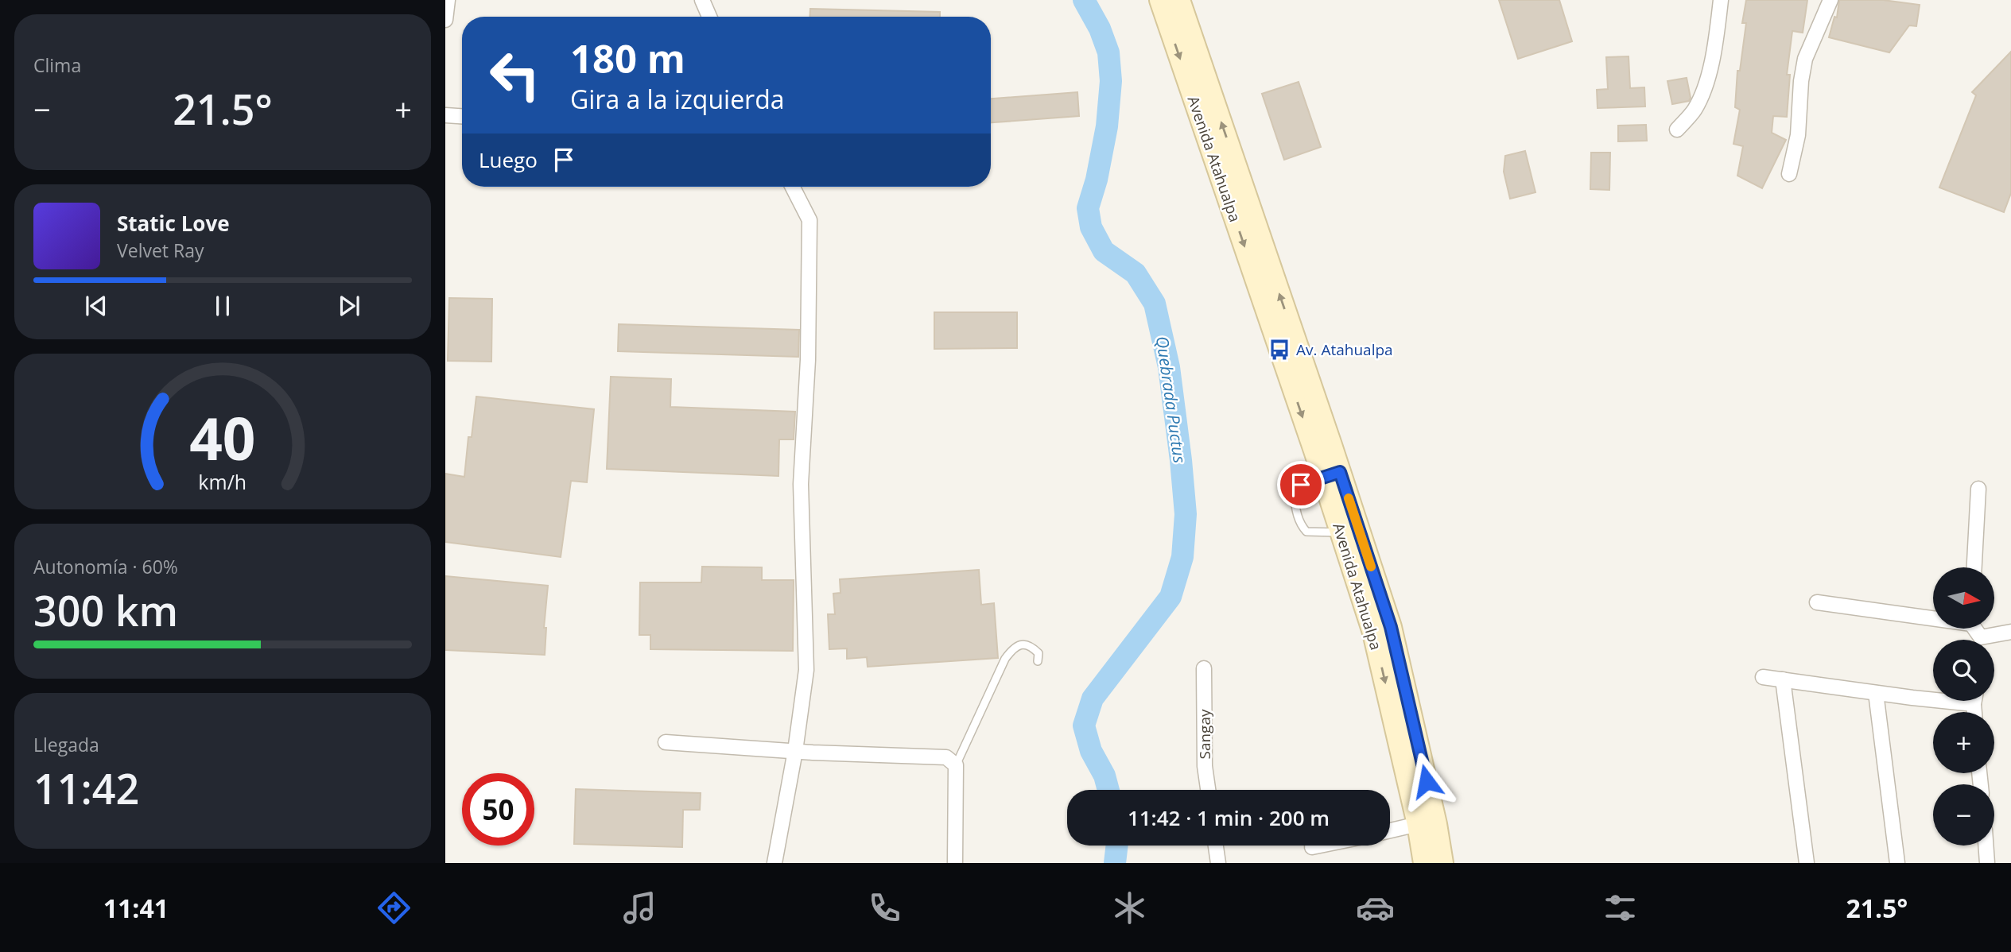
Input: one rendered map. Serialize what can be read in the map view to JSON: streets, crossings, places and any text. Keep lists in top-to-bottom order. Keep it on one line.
{"streets":{"main road":["Avenida Atahualpa"],"street":["Sangay"]},"water":["Quebrada Puctus"],"places":{"bus stop":["Av. Atahualpa"]},"north":"right","page":{"tile":["Clima",["Autonomía · 60%","300 km"],["Llegada","11:42"]],"turn":["180 m","Gira a la izquierda"],"heat":["−","21.5°","+"],"then":"Luego","song":["Static Love","Velvet Ray"],"map_buttons":["+","−"],"limit":"50","trip":"11:42 · 1 min · 200 m","tabs":["11:41","21.5°"],"gauge":["40","km/h"]}}
